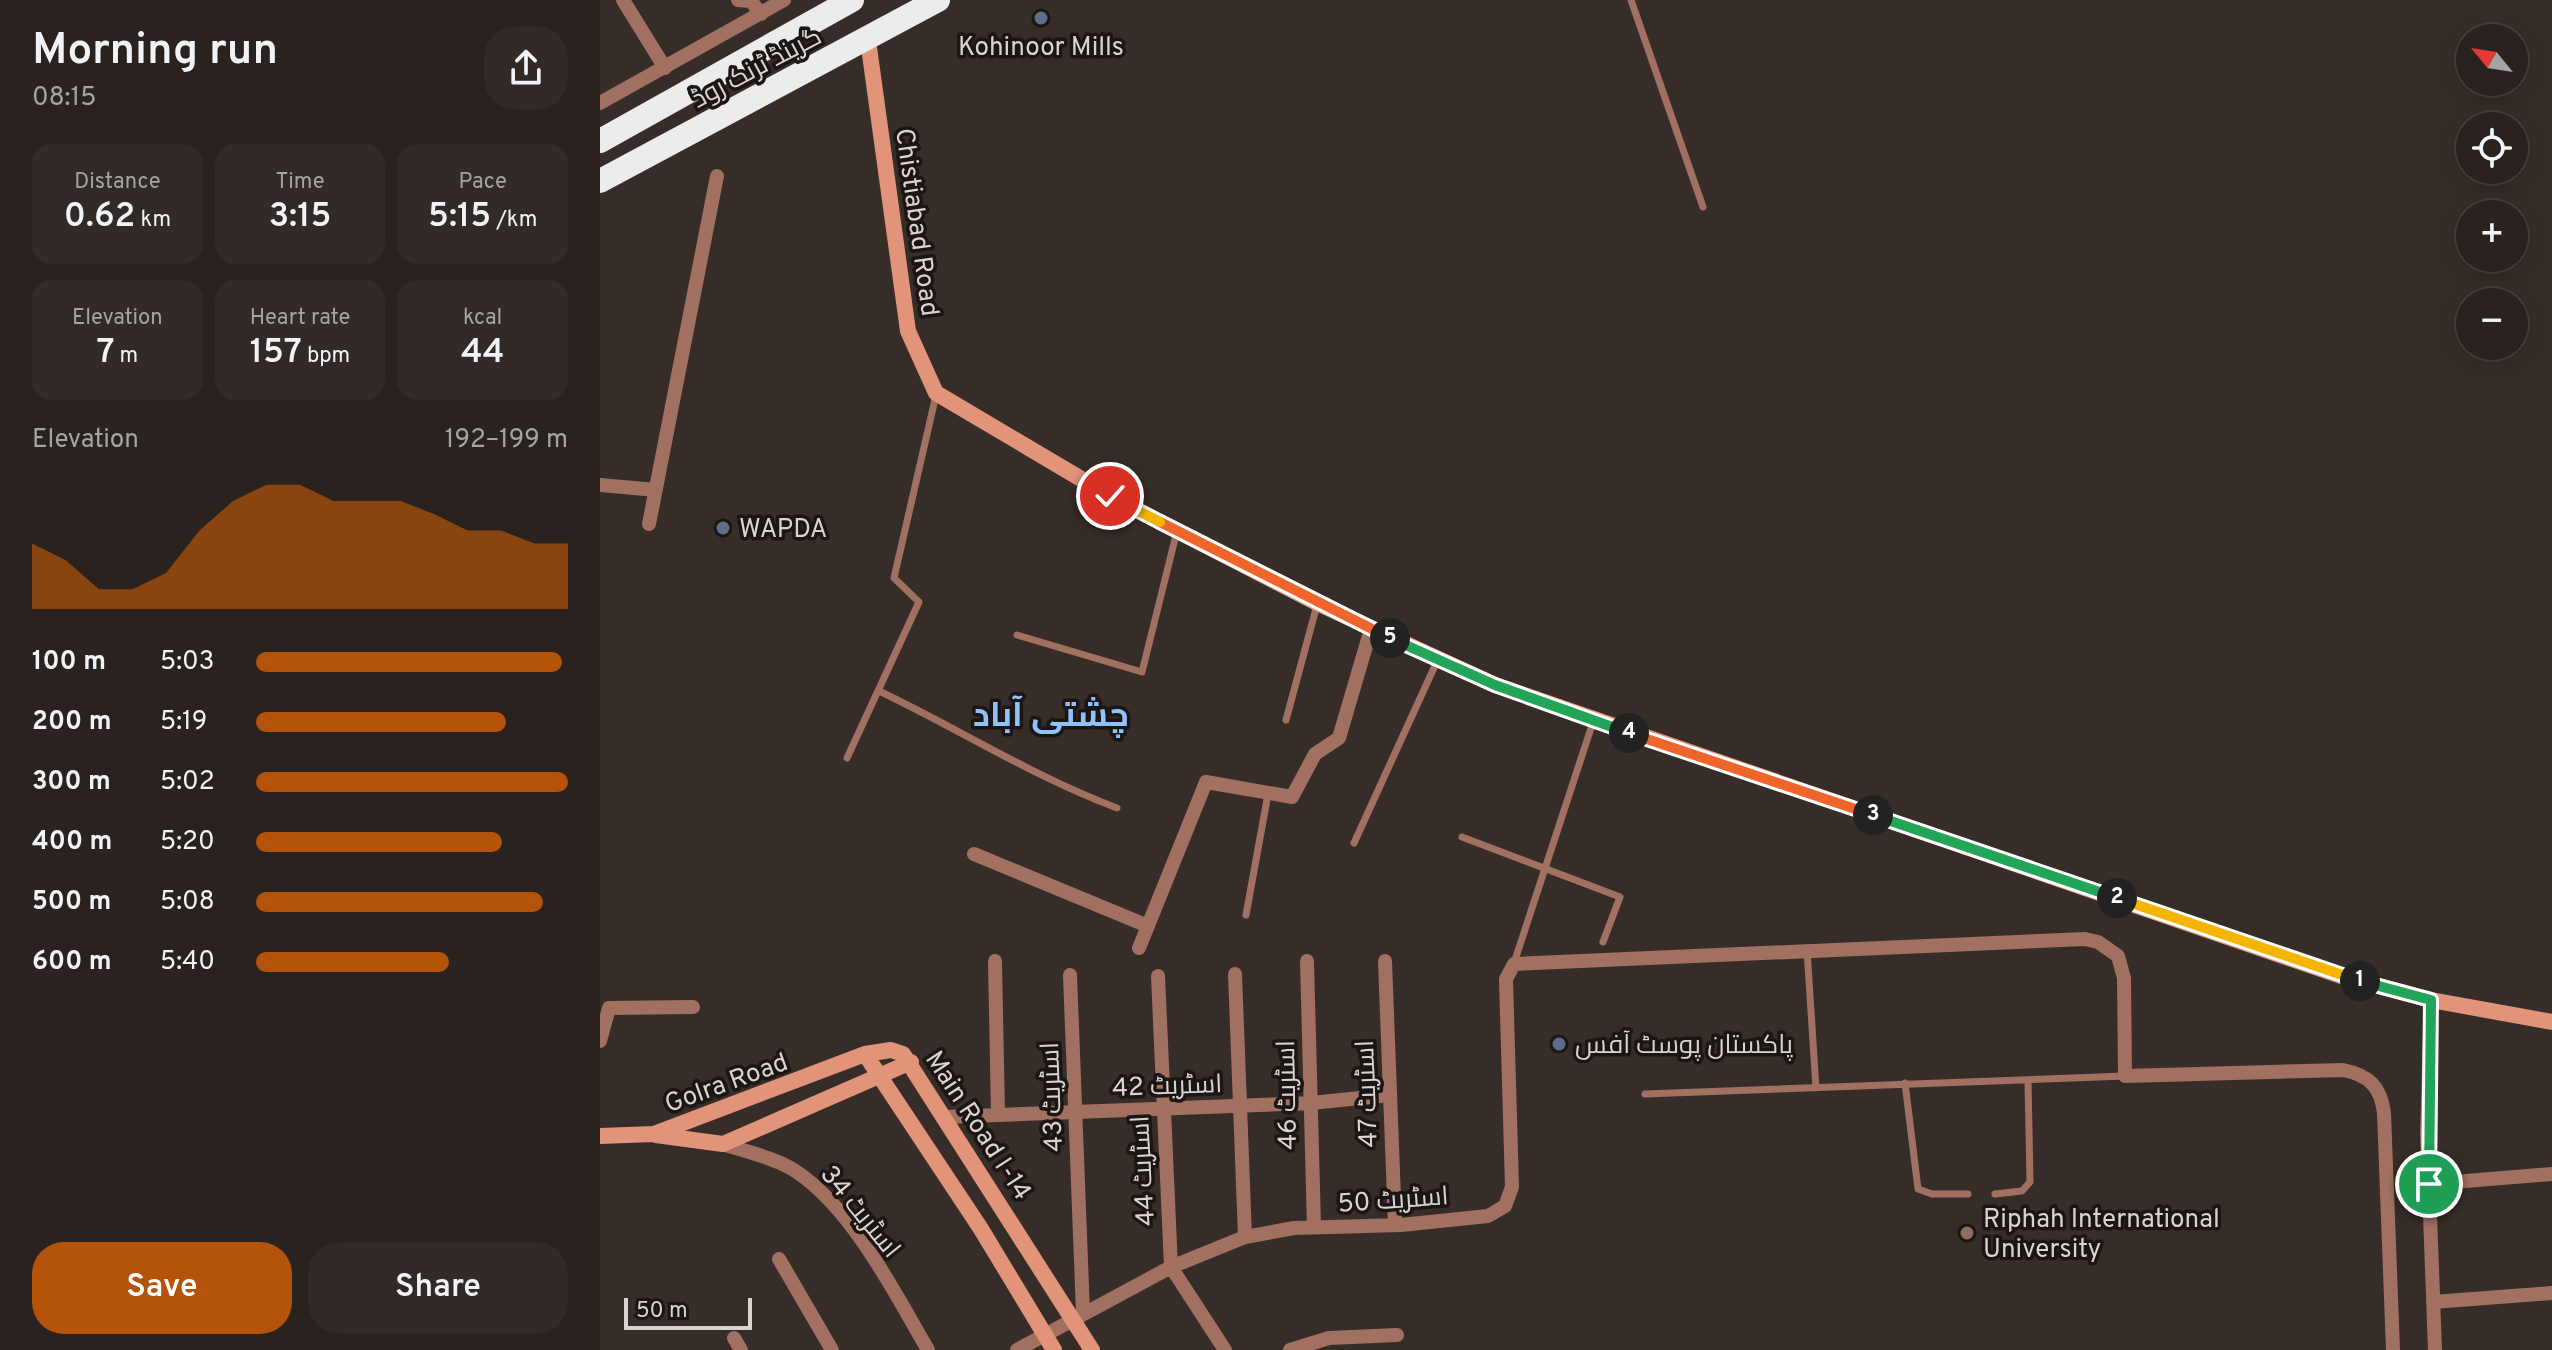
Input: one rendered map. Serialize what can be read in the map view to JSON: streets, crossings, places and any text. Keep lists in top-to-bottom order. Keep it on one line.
{"streets":{"highway":["گرینڈ ٹرنک روڈ"],"main road":["Chistiabad Road","Golra Road","Main Road I-14"],"street":["اسٹریٹ 42","اسٹریٹ 47","اسٹریٹ 46","اسٹریٹ 43","اسٹریٹ 44","اسٹریٹ 50","اسٹریٹ 34"]},"crossings":[["گرینڈ ٹرنک روڈ","Chistiabad Road"],["Golra Road","Main Road I-14"],["اسٹریٹ 42","اسٹریٹ 47"],["اسٹریٹ 42","اسٹریٹ 46"],["اسٹریٹ 42","اسٹریٹ 43"],["اسٹریٹ 42","Main Road I-14"],["اسٹریٹ 42","اسٹریٹ 44"],["اسٹریٹ 47","اسٹریٹ 50"],["اسٹریٹ 46","اسٹریٹ 50"],["اسٹریٹ 43","Main Road I-14"],["اسٹریٹ 43","اسٹریٹ 50"],["Main Road I-14","اسٹریٹ 50"],["اسٹریٹ 44","اسٹریٹ 50"]],"districts":["چشتی آباد"],"places":["Kohinoor Mills","WAPDA","پاکستان پوسٹ آفس","Riphah International University"],"scale_bar":"50 m","north":"top left","page":{"heading":["Morning run","08:15"],"map_buttons":["+","−"],"stats":[["Distance","0.62 km"],["Time","3:15"],["Pace","5:15 /km"],["Elevation","7 m"],["Heart rate","157 bpm"],["kcal","44"]],"chart":["Elevation","192–199 m"],"pins":["5","4","3","2","1"],"list":[{"name":"100 m","note":"5:03"},{"name":"200 m","note":"5:19"},{"name":"300 m","note":"5:02"},{"name":"400 m","note":"5:20"},{"name":"500 m","note":"5:08"},{"name":"600 m","note":"5:40"}],"buttons":["Save","Share"],"scale":"50 m"}}
